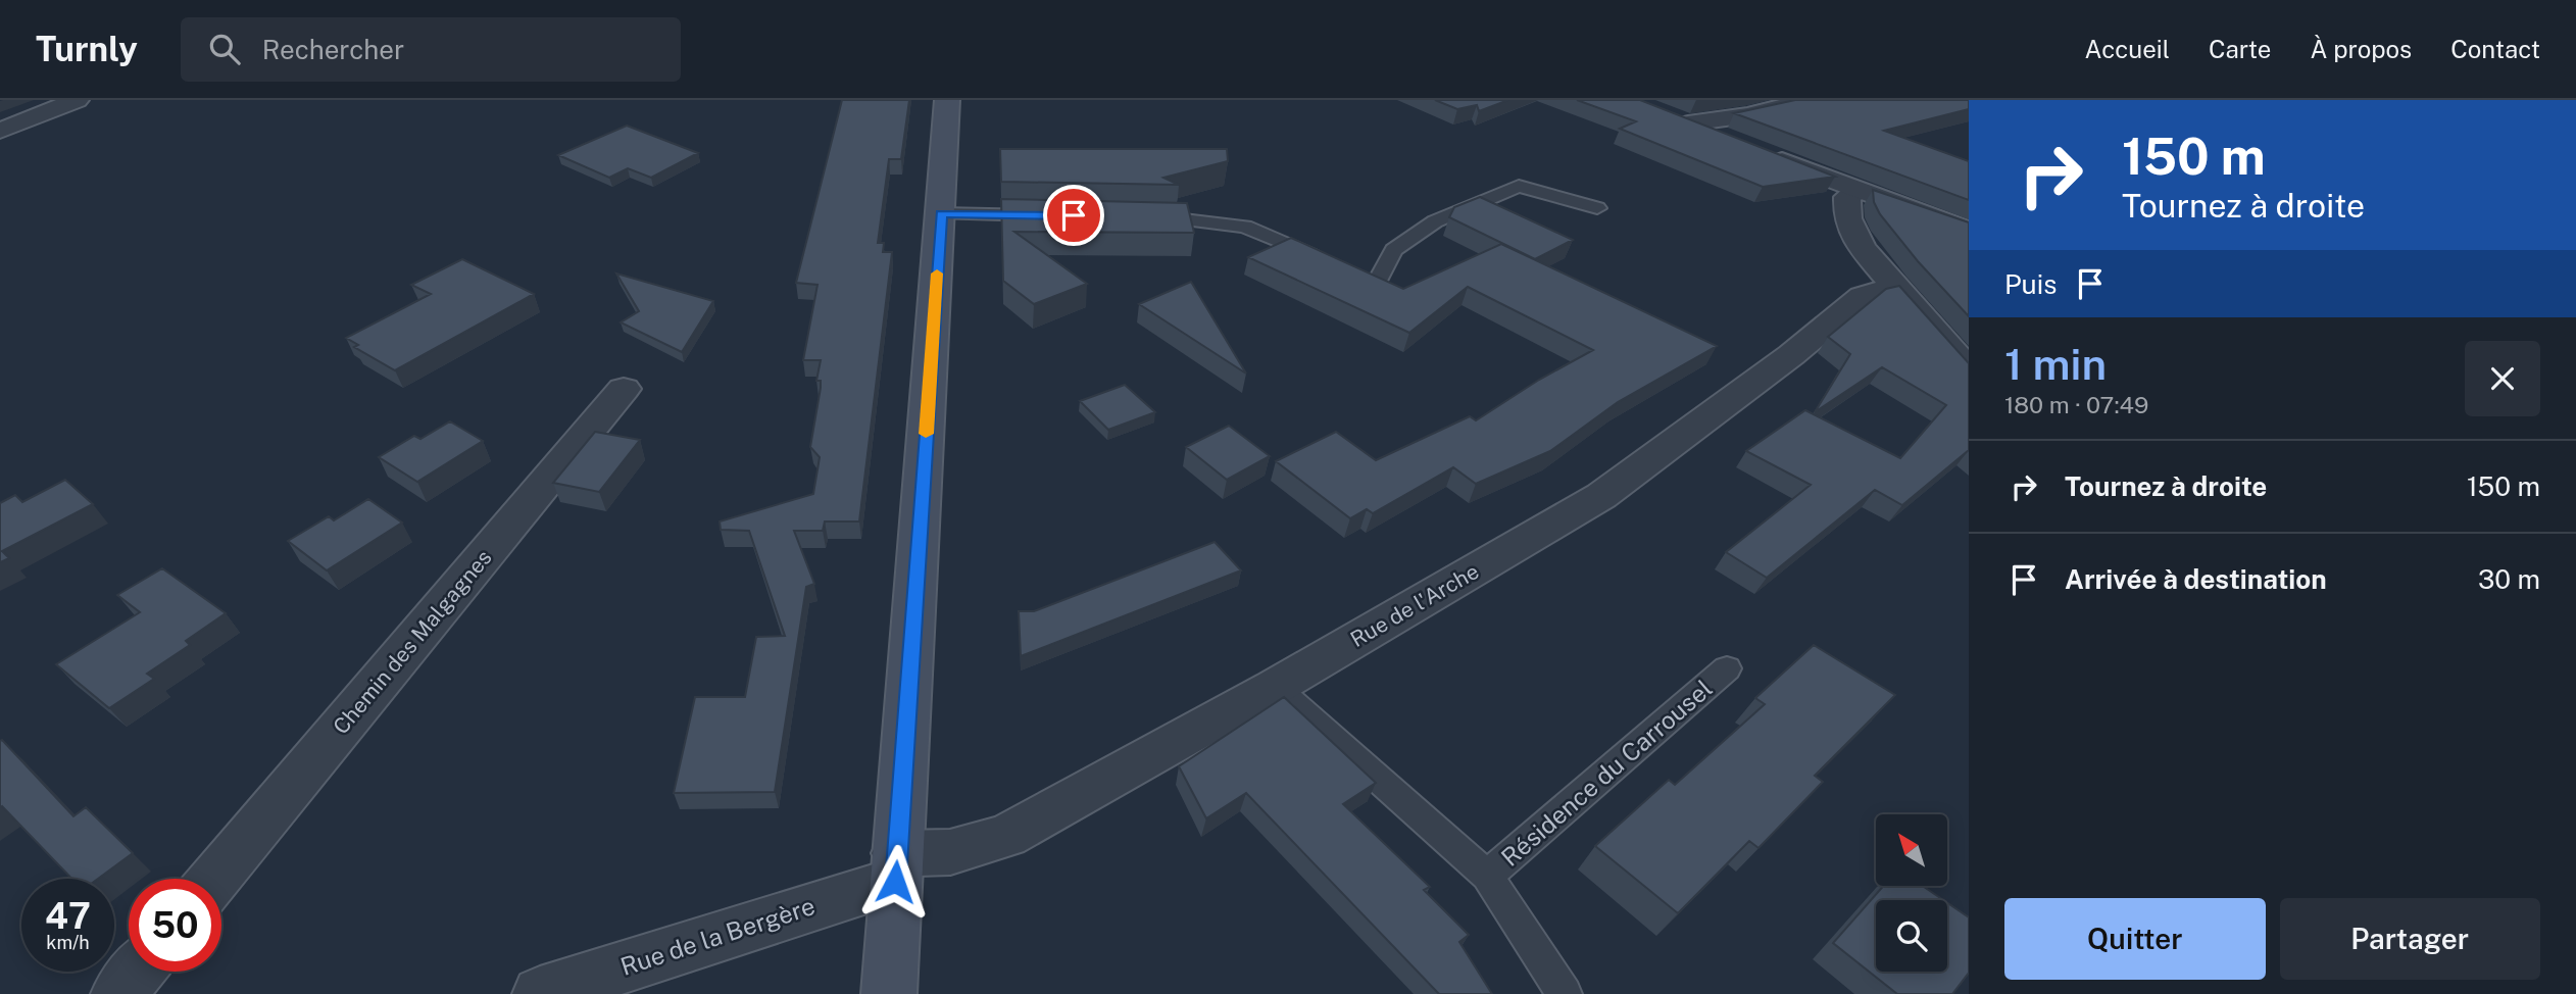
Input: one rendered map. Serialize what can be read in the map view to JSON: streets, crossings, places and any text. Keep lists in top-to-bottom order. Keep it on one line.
{"streets":{"street":["Rue de l'Arche","Chemin des Malgagnes","Rue de la Bergère"],"lane":["Résidence du Carrousel"]},"crossings":[["Rue de l'Arche","Résidence du Carrousel"],["Rue de l'Arche","Rue de la Bergère"]],"north":"top left","page":{"header":"Turnly","search":"Rechercher","nav":["Accueil","Carte","À propos","Contact"],"turn":["150 m","Tournez à droite"],"then":"Puis","heading":["1 min","180 m · 07:49"],"list":[{"name":"Tournez à droite","value":"150 m"},{"name":"Arrivée à destination","value":"30 m"}],"speed":"47 km/h","limit":"50","buttons":["Quitter","Partager"]}}
